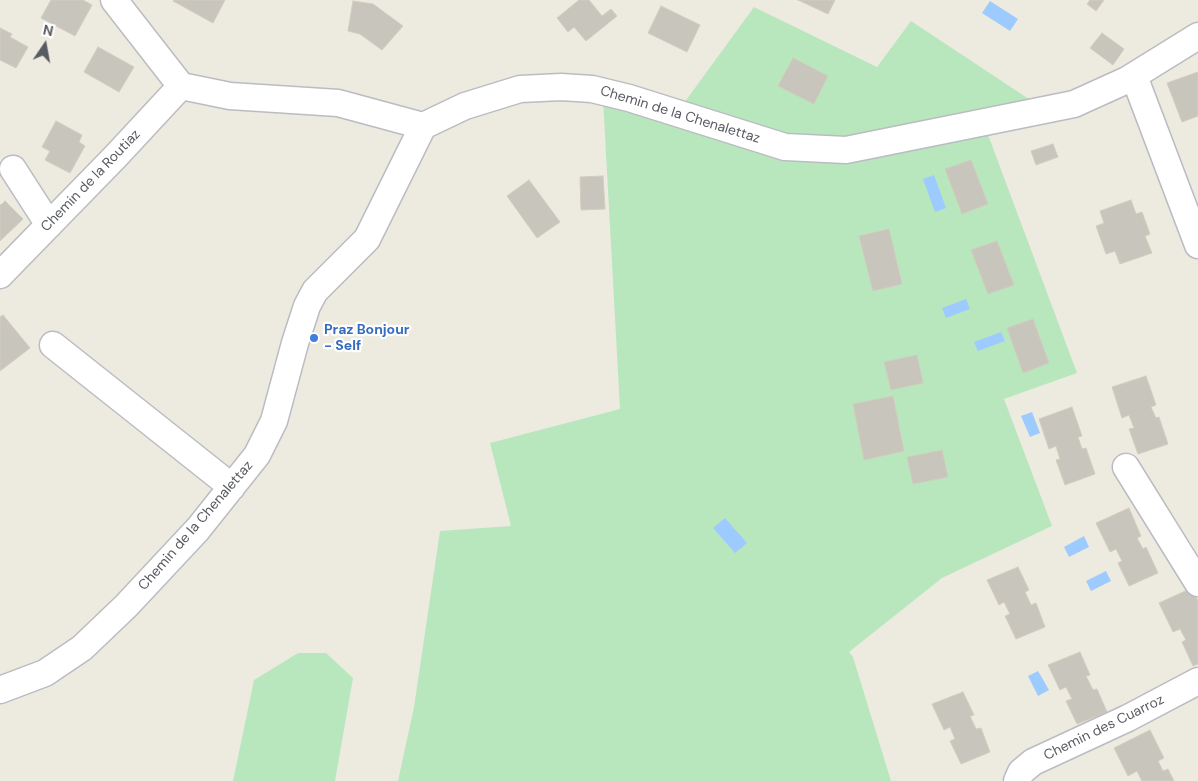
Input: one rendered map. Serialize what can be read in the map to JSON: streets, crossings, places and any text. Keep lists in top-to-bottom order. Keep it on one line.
{"streets":{"street":["Chemin de la Chenalettaz","Chemin de la Routiaz","Chemin des Cuarroz"]},"places":["Praz Bonjour - Self"],"north":"top"}
